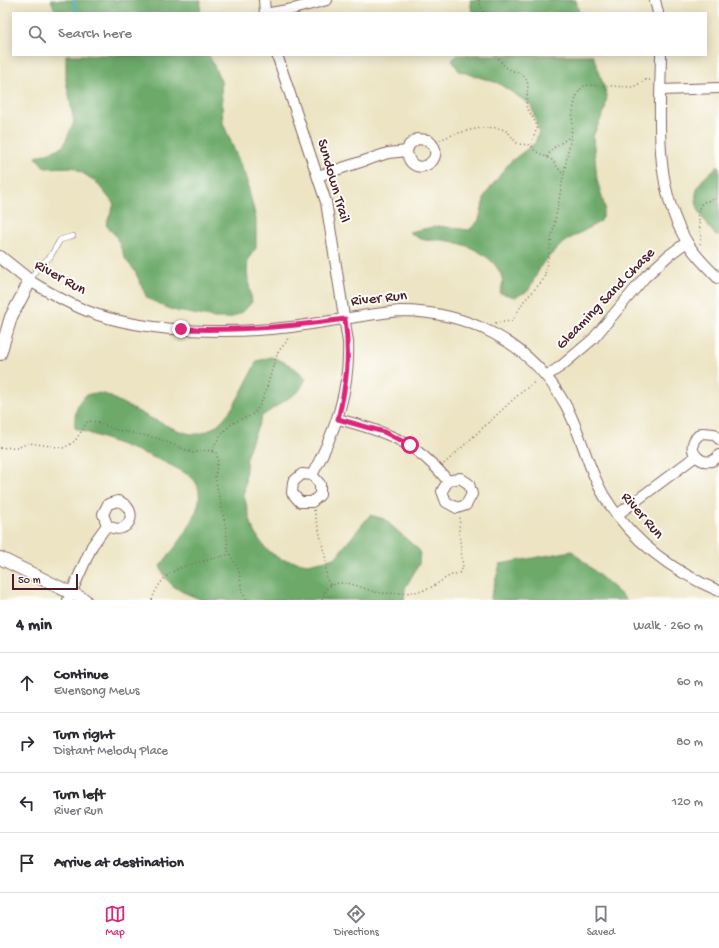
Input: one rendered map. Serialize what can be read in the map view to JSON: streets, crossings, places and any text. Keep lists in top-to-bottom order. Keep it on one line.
{"streets":{"street":["Sundown Trail","River Run","Gleaming Sand Chase"]},"crossings":[["Sundown Trail","River Run"],["River Run","Gleaming Sand Chase"]],"scale_bar":"50 m","page":{"search":"Search here","scale":"50 m","heading":["4 min","Walk · 260 m"],"list":[["Continue","Evensong Mews","60 m"],["Turn right","Distant Melody Place","80 m"],["Turn left","River Run","120 m"],"Arrive at destination"],"nav":["Map","Directions","Saved"]}}
